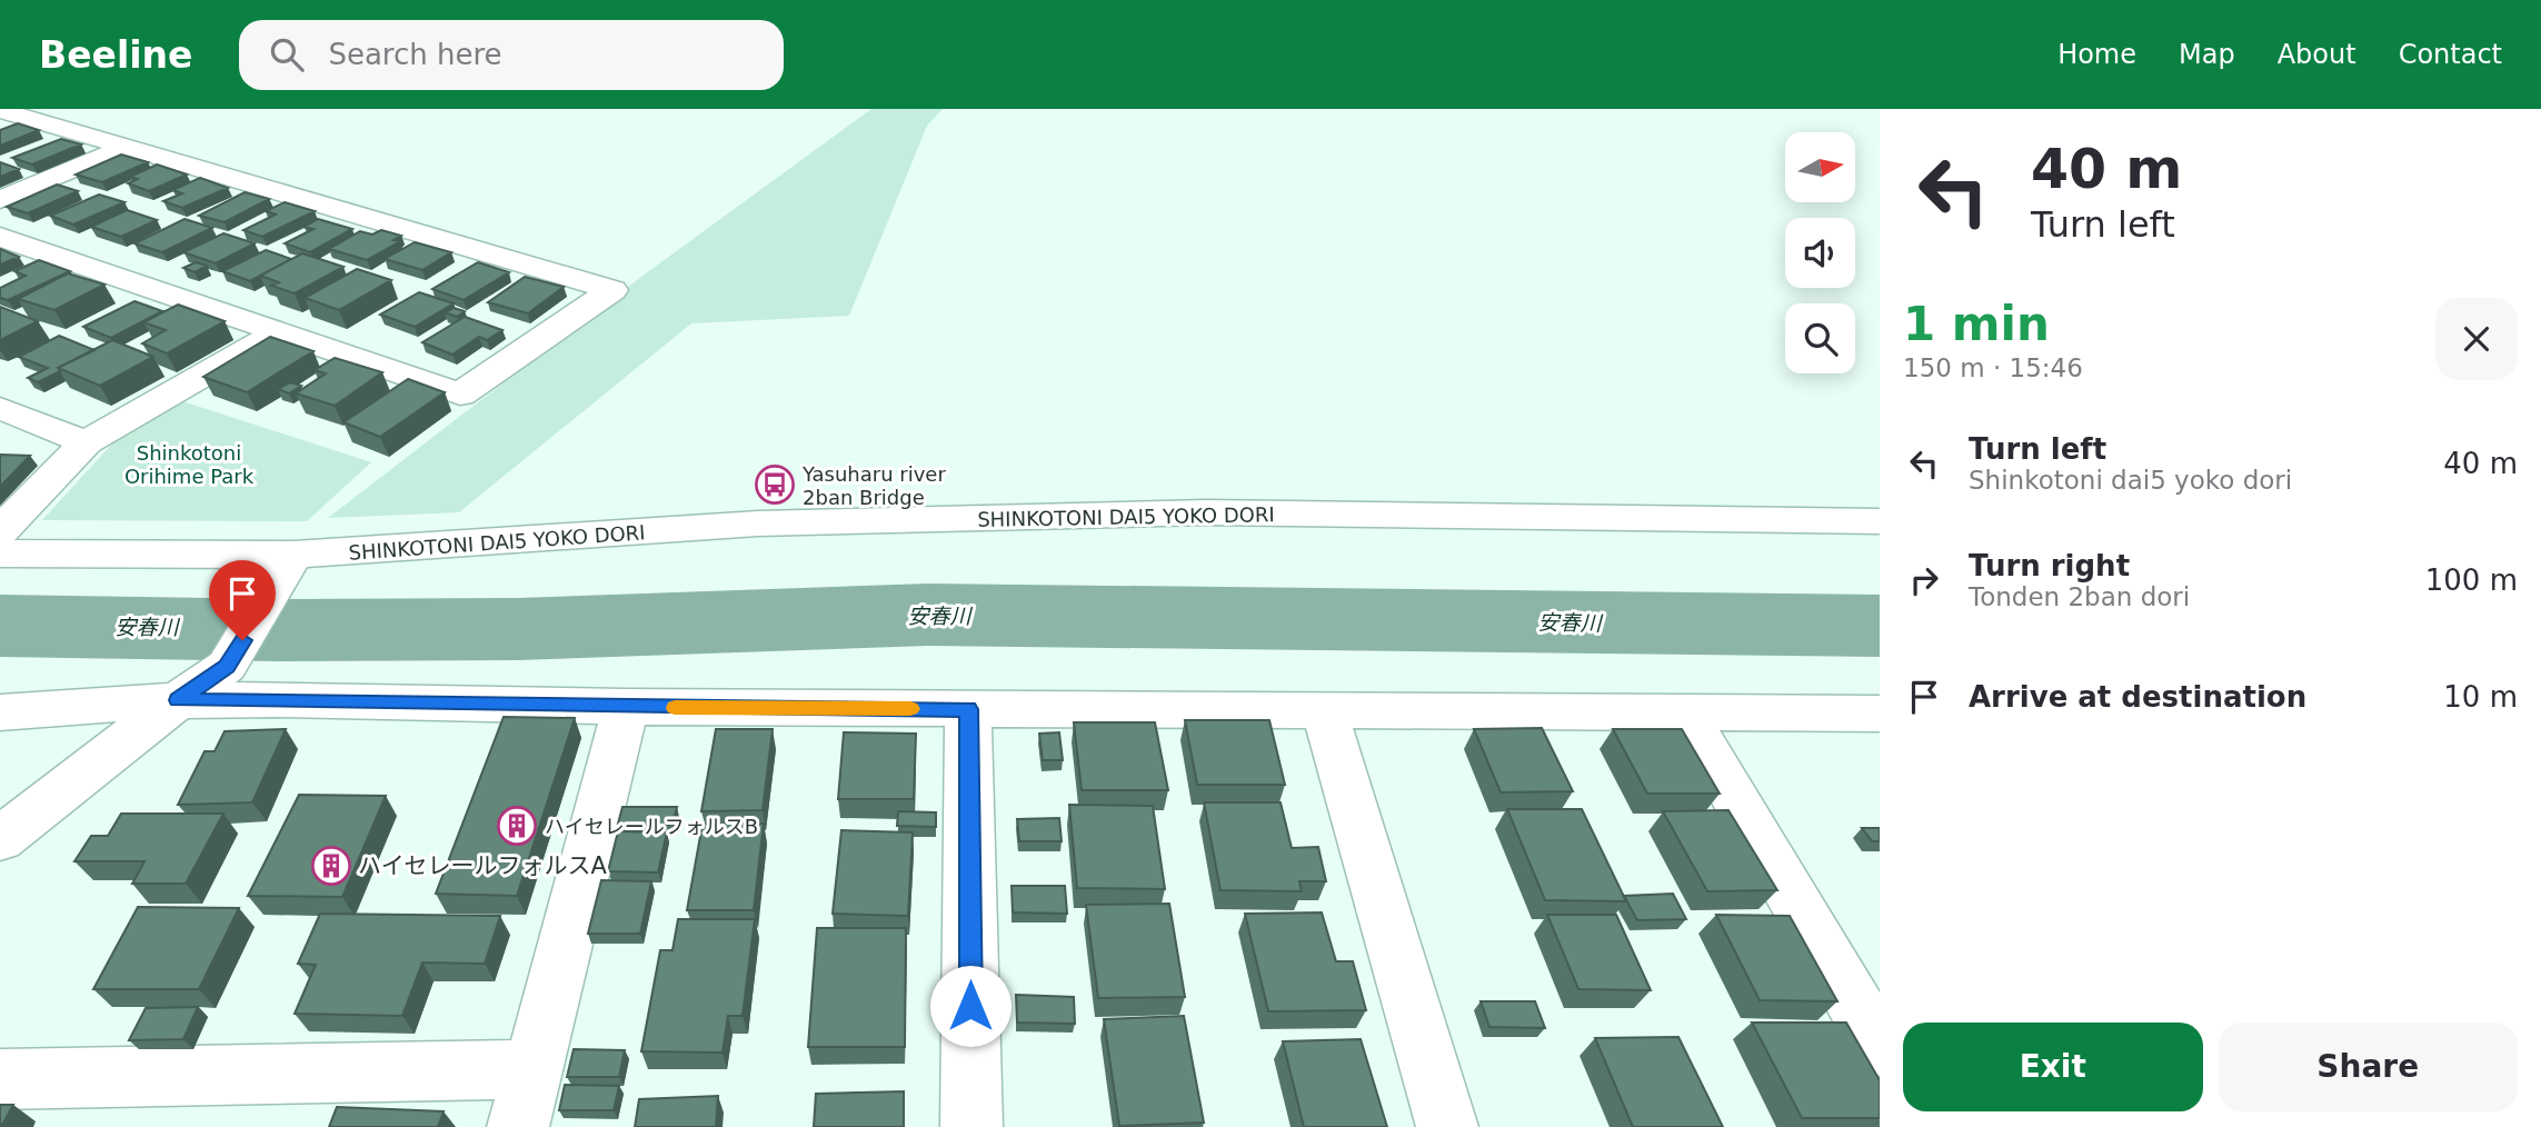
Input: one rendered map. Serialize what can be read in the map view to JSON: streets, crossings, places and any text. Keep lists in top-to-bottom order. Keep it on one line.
{"streets":{"street":["SHINKOTONI DAI5 YOKO DORI"]},"water":["安春川"],"parks":["Shinkotoni Orihime Park"],"places":{"bus stop":["Yasuharu river 2ban Bridge"],"building":["ハイセレールフォルスB","ハイセレールフォルスA"]},"north":"right","page":{"header":"Beeline","search":"Search here","nav":["Home","Map","About","Contact"],"turn":["40 m","Turn left"],"heading":["1 min","150 m · 15:46"],"list":[{"name":"Turn left","note":"Shinkotoni dai5 yoko dori","value":"40 m"},{"name":"Turn right","note":"Tonden 2ban dori","value":"100 m"},{"name":"Arrive at destination","value":"10 m"}],"buttons":["Exit","Share"]}}
